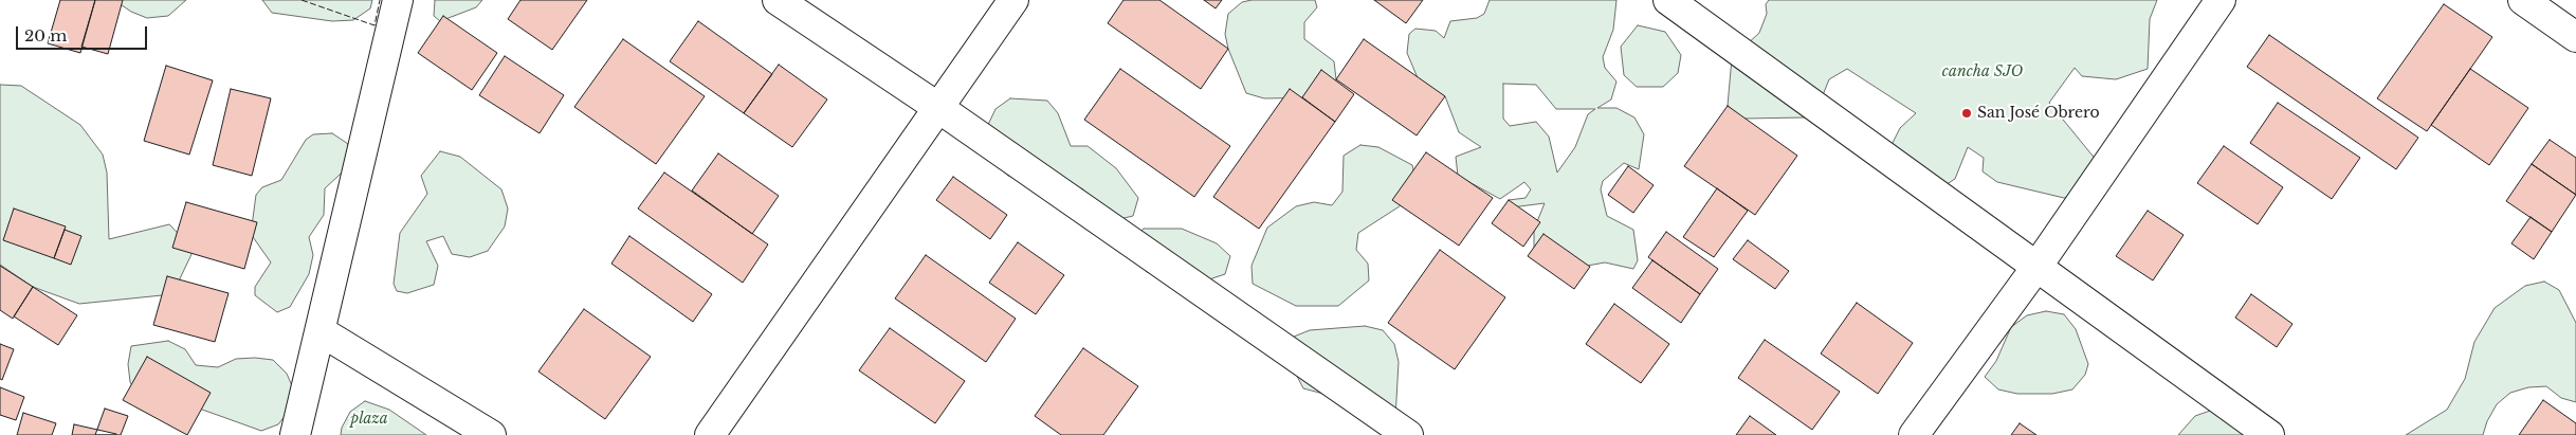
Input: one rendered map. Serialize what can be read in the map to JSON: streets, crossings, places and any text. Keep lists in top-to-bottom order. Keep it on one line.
{"parks":["cancha SJO","plaza"],"places":["San José Obrero"],"scale_bar":"20 m"}
